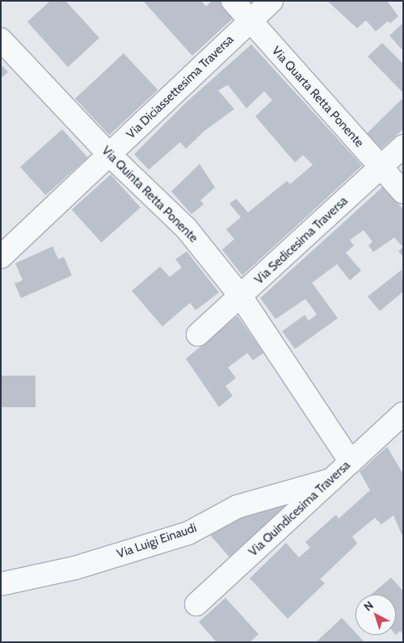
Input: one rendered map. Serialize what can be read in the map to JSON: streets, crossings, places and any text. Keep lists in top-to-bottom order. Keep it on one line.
{"streets":{"street":["Via Diciassettesima Traversa","Via Quarta Retta Ponente","Via Quinta Retta Ponente","Via Sedicesima Traversa","Via Quindicesima Traversa","Via Luigi Einaudi"]},"crossings":[["Via Diciassettesima Traversa","Via Quarta Retta Ponente"],["Via Diciassettesima Traversa","Via Quinta Retta Ponente"],["Via Quarta Retta Ponente","Via Sedicesima Traversa"],["Via Quinta Retta Ponente","Via Sedicesima Traversa"],["Via Quinta Retta Ponente","Via Quindicesima Traversa"],["Via Quindicesima Traversa","Via Luigi Einaudi"]],"north":"top left"}
